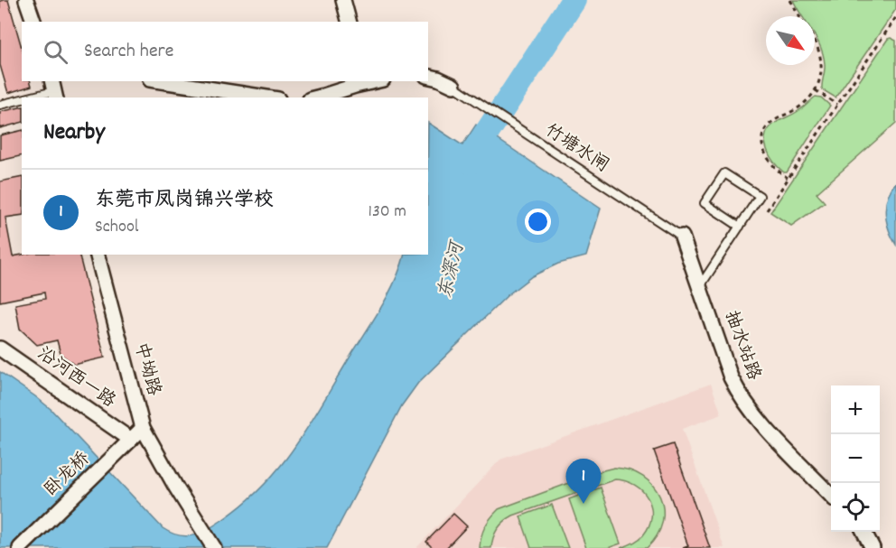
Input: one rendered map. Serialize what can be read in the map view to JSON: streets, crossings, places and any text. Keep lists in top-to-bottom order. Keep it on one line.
{"streets":{"street":["抽水站路","中坳路","沿河西一路","卧龙桥"],"lane":["竹塘水闸"]},"crossings":[["竹塘水闸","抽水站路"],["中坳路","卧龙桥"],["沿河西一路","卧龙桥"]],"water":["东深河"],"north":"bottom right","page":{"search":"Search here","heading":"Nearby","list":[{"mark":"1","name":"东莞市凤岗锦兴学校","note":"School","value":"130 m"}],"map_buttons":["+","−"],"pins":"1"}}
